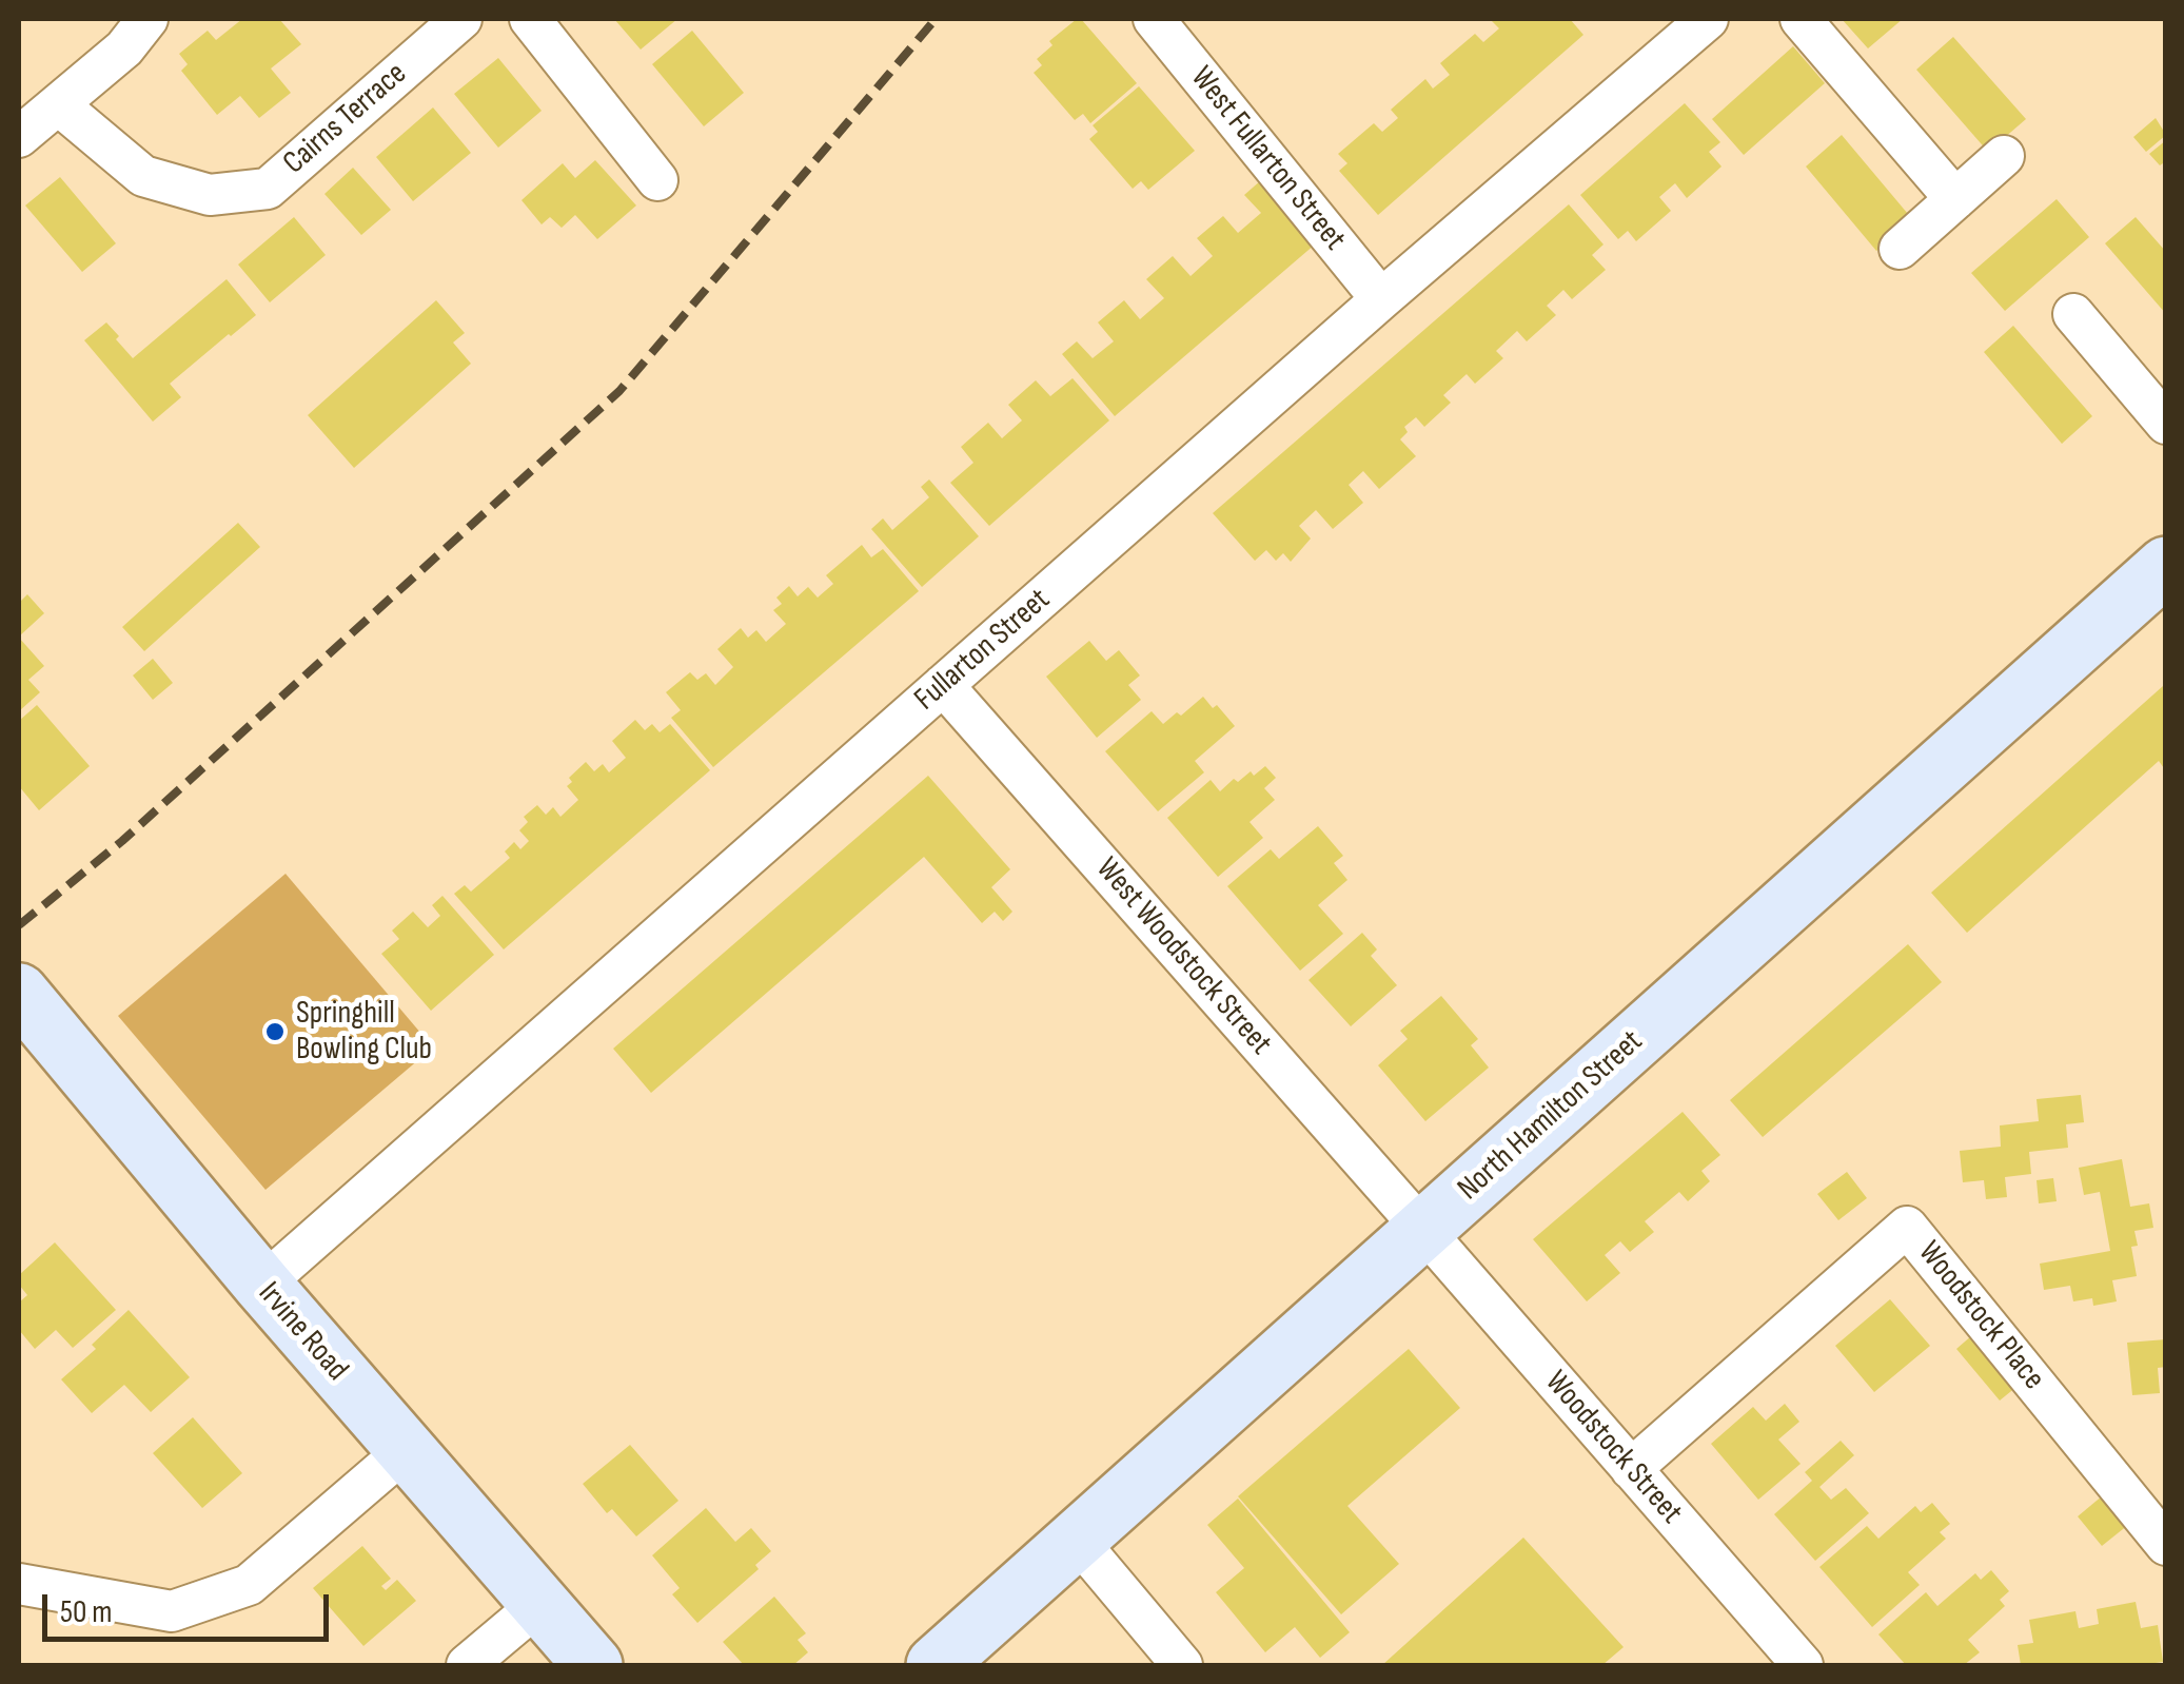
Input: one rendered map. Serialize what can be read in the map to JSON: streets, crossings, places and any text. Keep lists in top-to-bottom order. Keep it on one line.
{"streets":{"street":["Cairns Terrace","West Fullarton Street","Fullarton Street","West Woodstock Street","North Hamilton Street","Woodstock Place","Irvine Road","Woodstock Street"]},"crossings":[["West Fullarton Street","Fullarton Street"],["Fullarton Street","West Woodstock Street"],["Fullarton Street","Irvine Road"],["West Woodstock Street","North Hamilton Street"],["West Woodstock Street","Woodstock Street"],["North Hamilton Street","Woodstock Street"],["Woodstock Place","Woodstock Street"]],"places":["Springhill Bowling Club"],"scale_bar":"50 m"}
